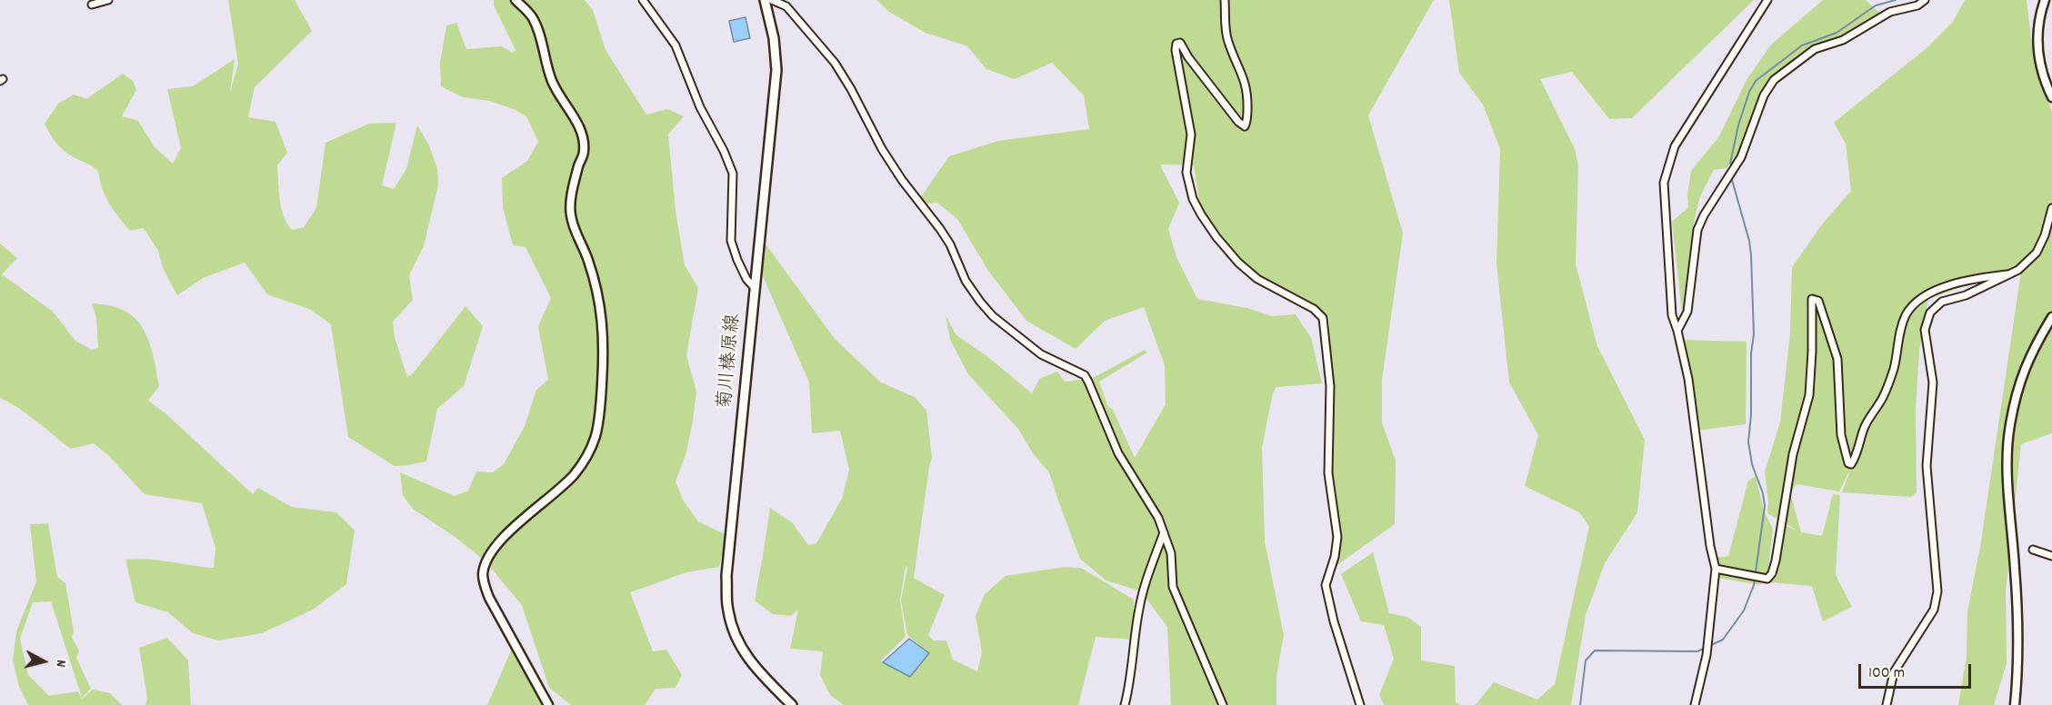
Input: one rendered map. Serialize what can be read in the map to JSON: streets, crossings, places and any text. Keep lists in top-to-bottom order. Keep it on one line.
{"streets":{"main road":["菊川榛原線"]},"scale_bar":"100 m","north":"right"}
